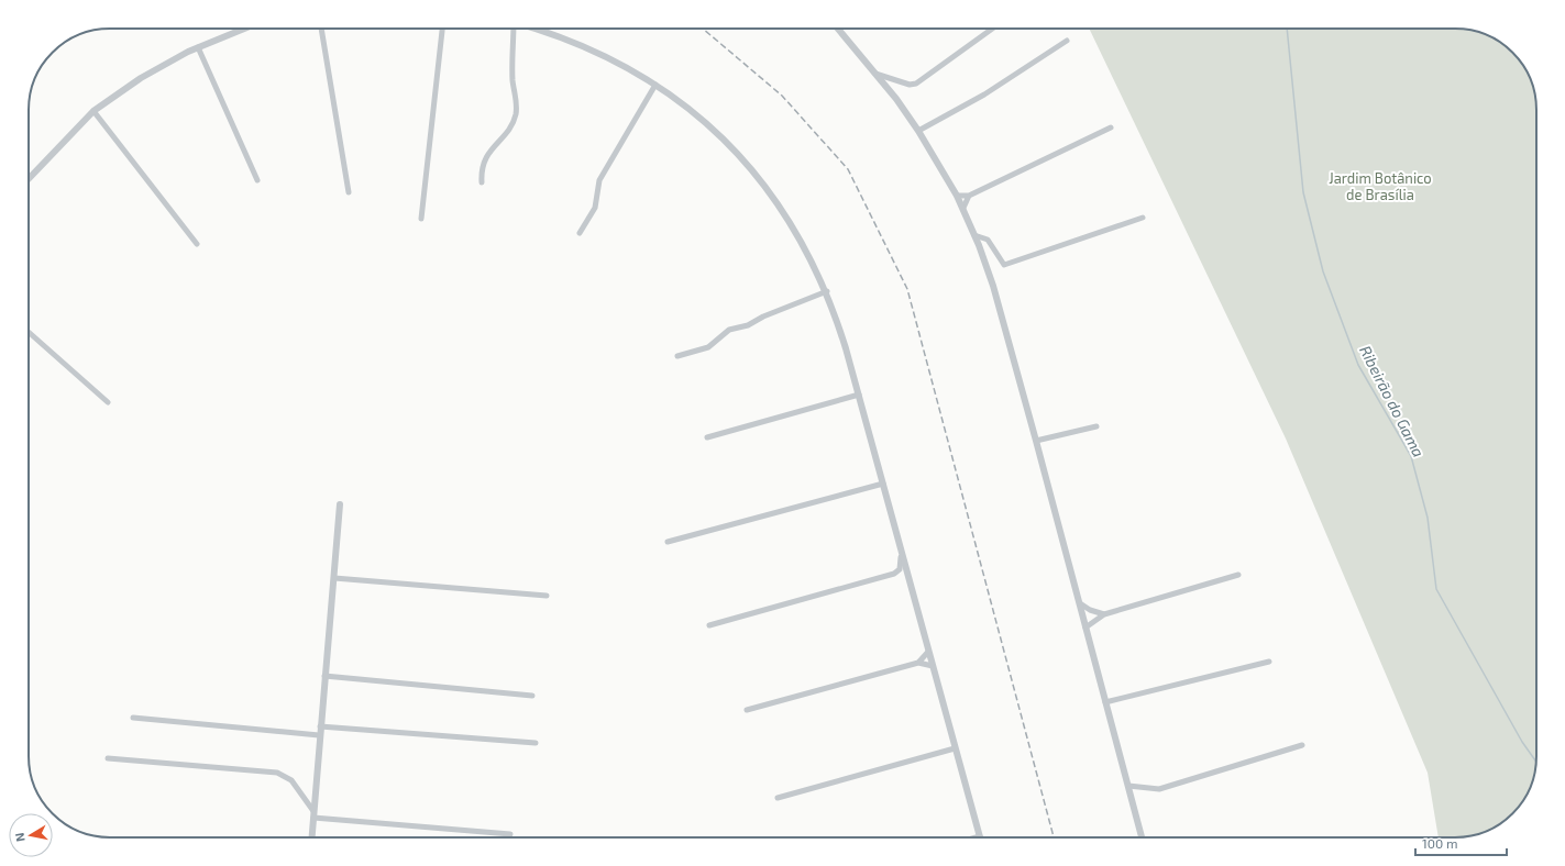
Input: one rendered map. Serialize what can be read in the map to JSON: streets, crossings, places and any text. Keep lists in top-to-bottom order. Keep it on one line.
{"water":["Ribeirão do Gama"],"parks":["Jardim Botânico de Brasília"],"scale_bar":"100 m","north":"left"}
